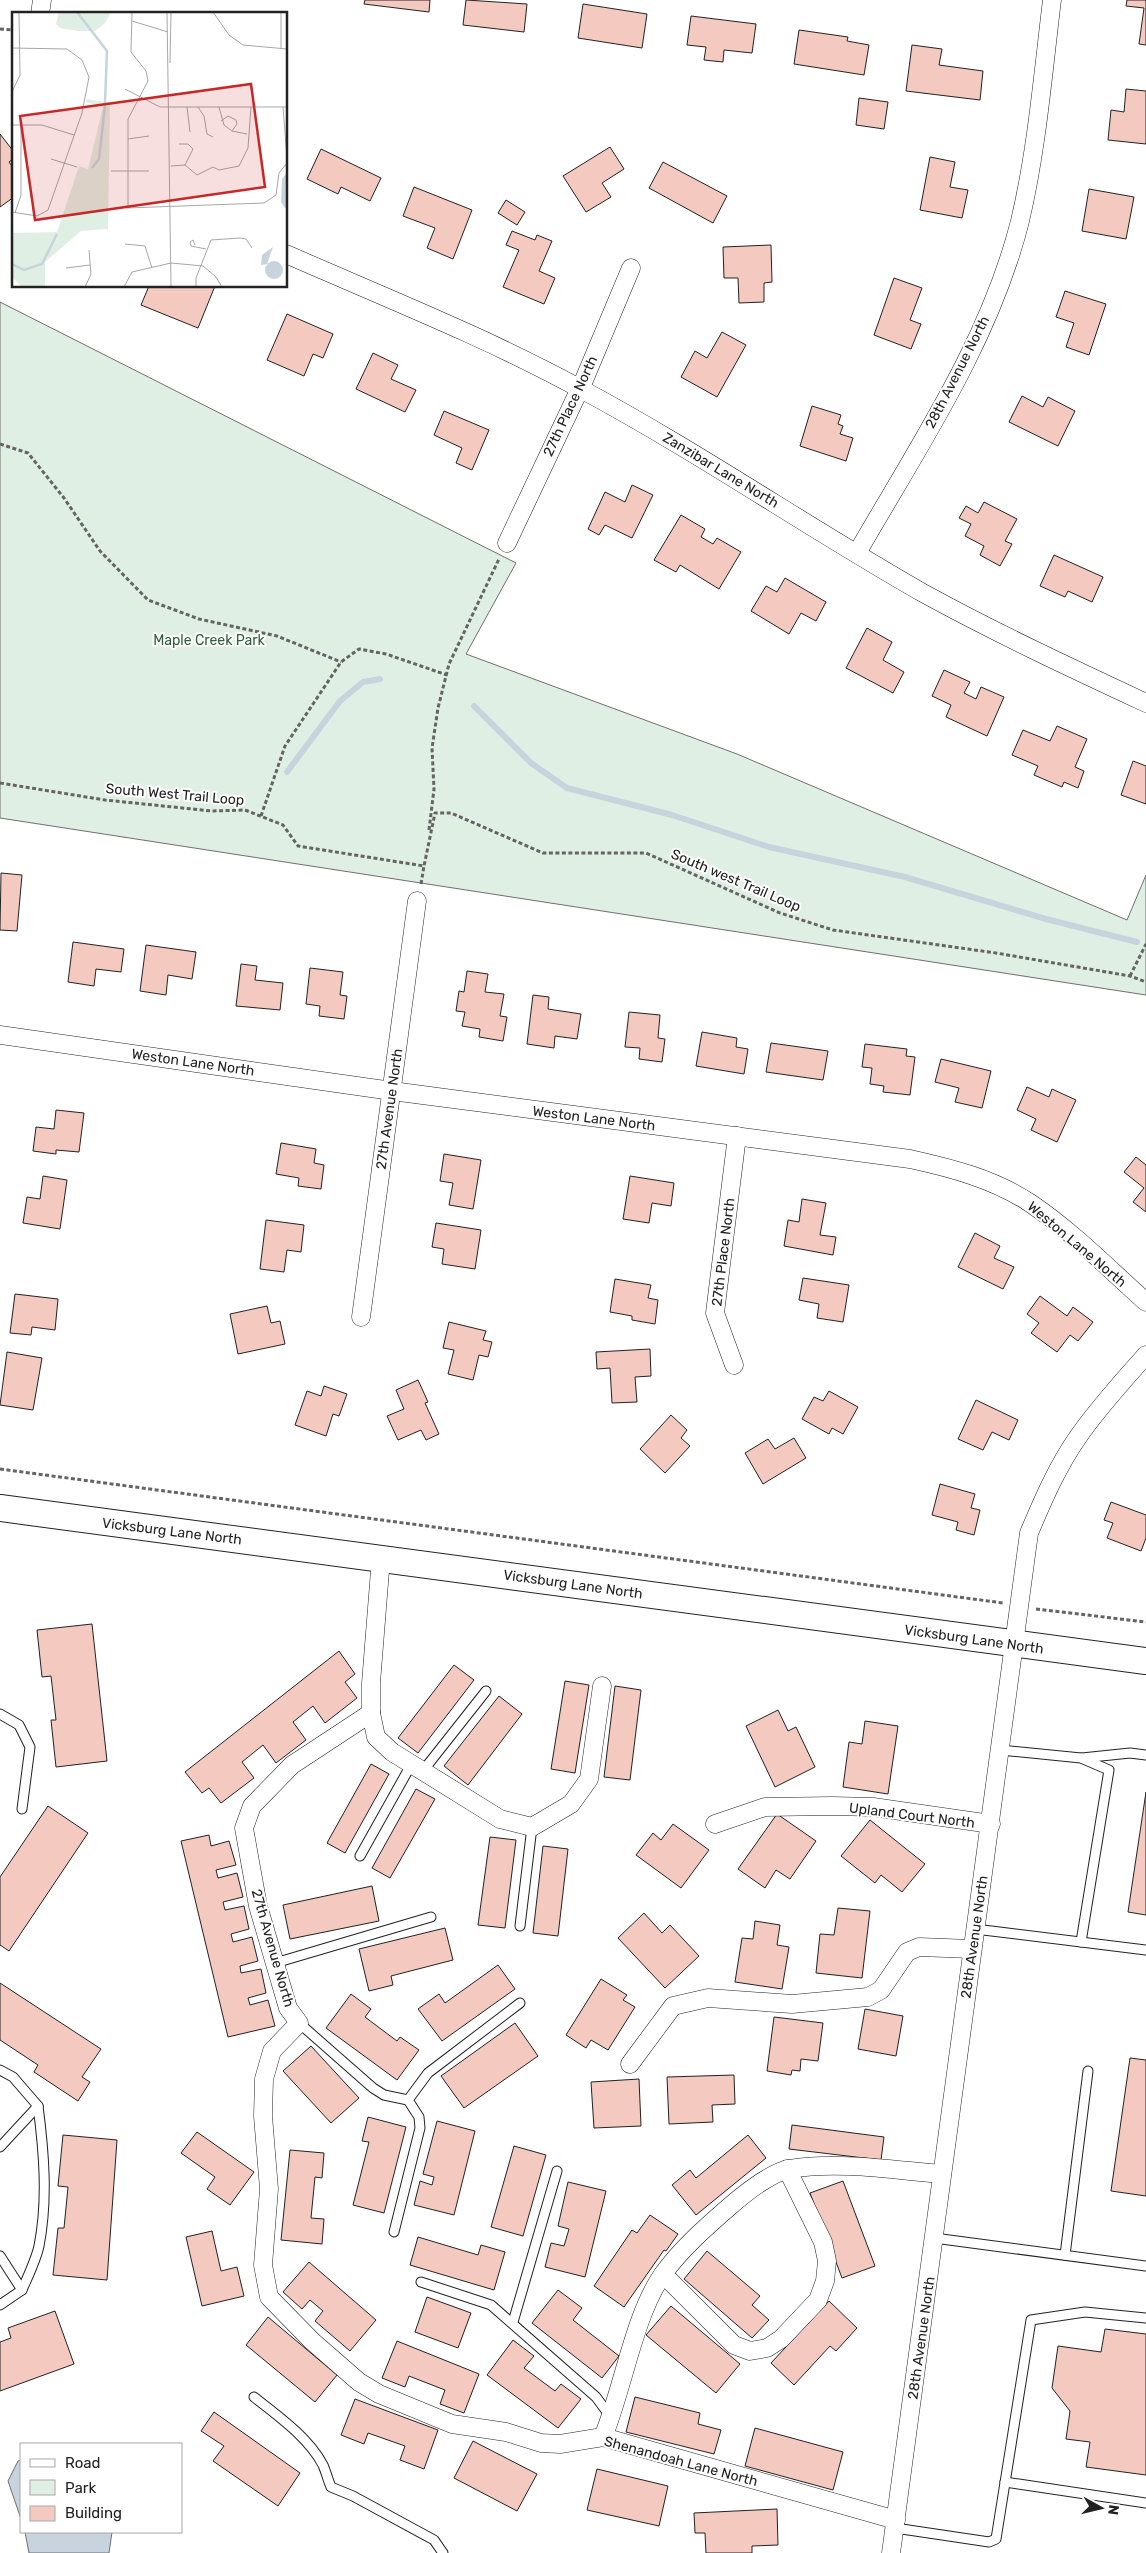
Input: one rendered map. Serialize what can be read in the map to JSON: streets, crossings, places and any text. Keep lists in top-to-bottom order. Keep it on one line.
{"streets":{"main road":["Vicksburg Lane North"],"street":["28th Avenue North","27th Place North","Zanzibar Lane North","Weston Lane North","27th Avenue North","Upland Court North","Shenandoah Lane North"],"path":["South West Trail Loop","South west Trail Loop"]},"crossings":[["28th Avenue North","Zanzibar Lane North"],["28th Avenue North","Vicksburg Lane North"],["28th Avenue North","Upland Court North"],["28th Avenue North","Shenandoah Lane North"],["27th Place North","Zanzibar Lane North"],["27th Place North","Weston Lane North"],["South West Trail Loop","South west Trail Loop"],["Weston Lane North","27th Avenue North"],["27th Avenue North","Shenandoah Lane North"]],"parks":["Maple Creek Park"],"legend":["Road","Park","Building"],"north":"right"}
